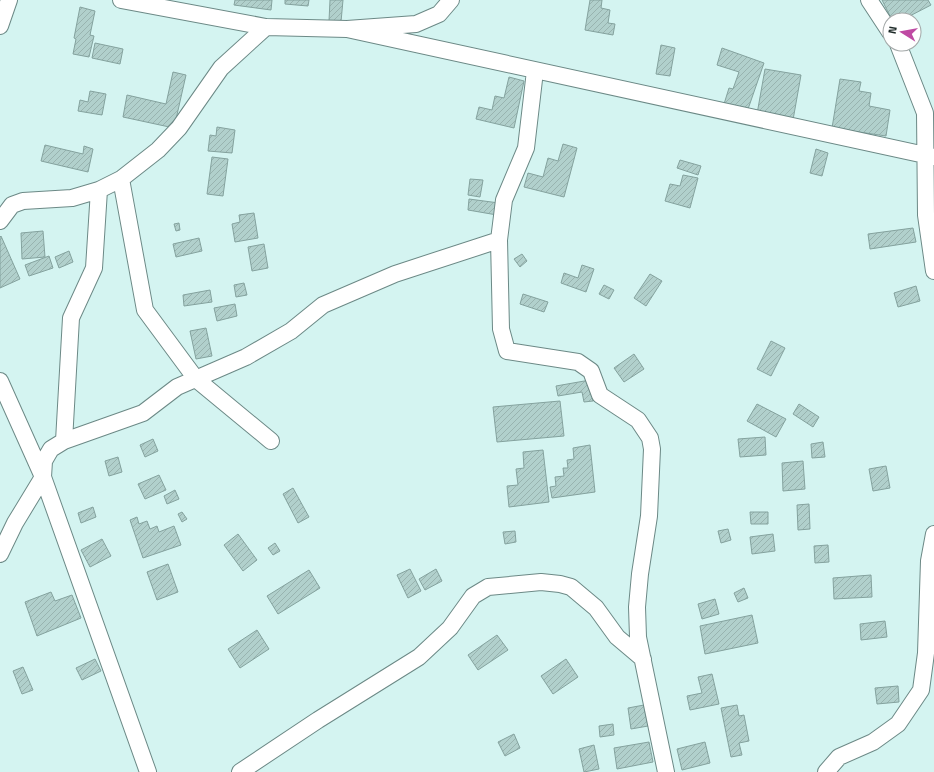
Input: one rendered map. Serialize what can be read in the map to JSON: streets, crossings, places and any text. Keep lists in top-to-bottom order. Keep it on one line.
{"north":"left"}
